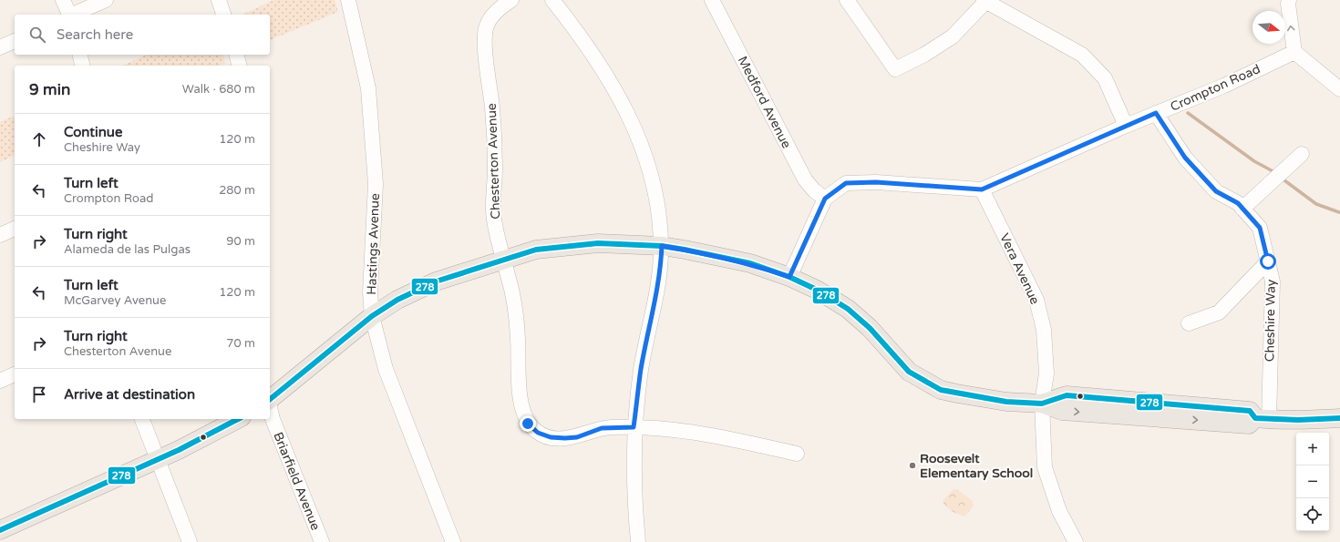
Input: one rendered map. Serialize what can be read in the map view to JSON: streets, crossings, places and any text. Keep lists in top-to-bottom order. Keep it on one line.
{"streets":{"street":["Crompton Road","Medford Avenue","Chesterton Avenue","Hastings Avenue","Vera Avenue","Cheshire Way","Briarfield Avenue"]},"crossings":[["Crompton Road","Medford Avenue"],["Crompton Road","Vera Avenue"],["Crompton Road","Cheshire Way"]],"places":["Roosevelt Elementary School"],"lines":["transit line 278"],"north":"right","page":{"search":"Search here","heading":["9 min","Walk · 680 m"],"list":[["Continue","Cheshire Way","120 m"],["Turn left","Crompton Road","280 m"],["Turn right","Alameda de las Pulgas","90 m"],["Turn left","McGarvey Avenue","120 m"],["Turn right","Chesterton Avenue","70 m"],"Arrive at destination"],"map_buttons":["+","−"]}}
